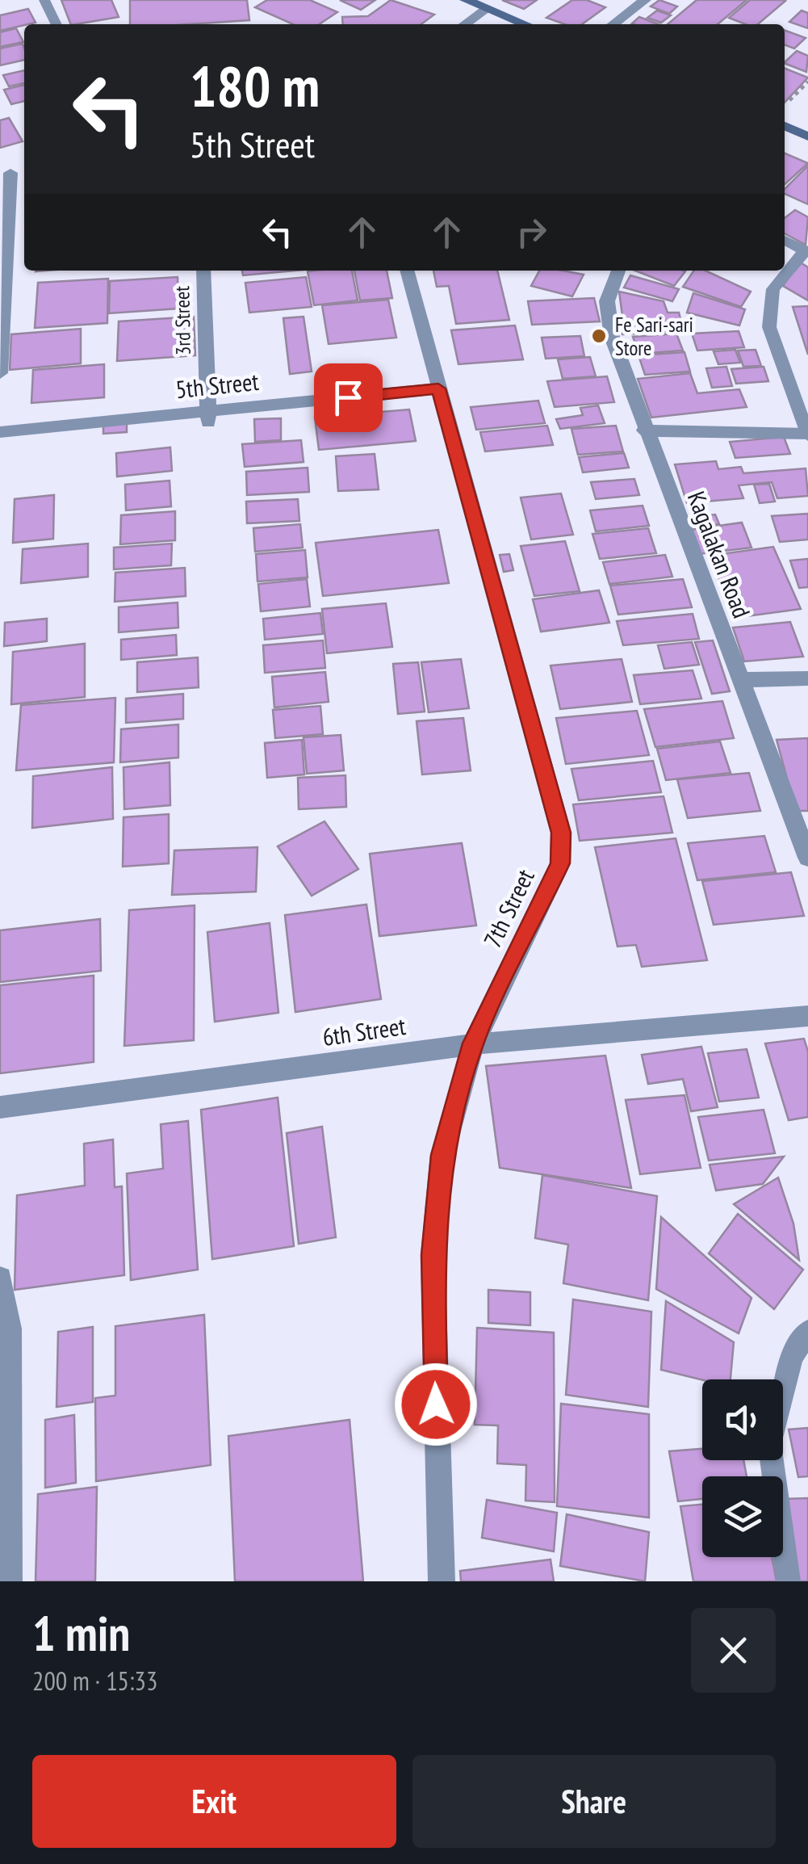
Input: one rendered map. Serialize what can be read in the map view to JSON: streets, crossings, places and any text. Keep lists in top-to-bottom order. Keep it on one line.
{"streets":{"street":["3rd Street","5th Street","Kagalakan Road","7th Street","6th Street"]},"crossings":[["3rd Street","5th Street"],["5th Street","7th Street"],["7th Street","6th Street"]],"places":["Fe Sari-sari Store"],"page":{"turn":["180 m","5th Street"],"heading":["1 min","200 m · 15:33"],"buttons":["Exit","Share"]}}
